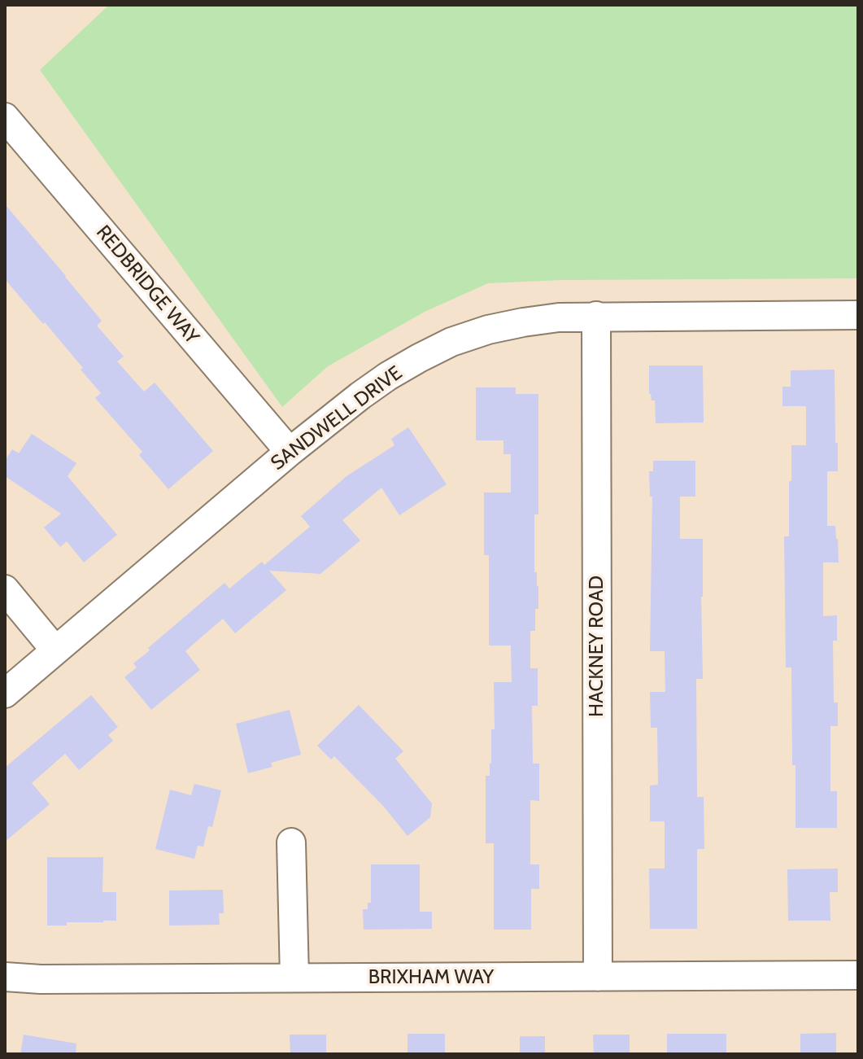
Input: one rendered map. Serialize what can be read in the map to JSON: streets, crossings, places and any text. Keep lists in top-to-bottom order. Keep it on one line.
{"streets":{"street":["REDBRIDGE WAY","SANDWELL DRIVE","HACKNEY ROAD","BRIXHAM WAY"]},"crossings":[["REDBRIDGE WAY","SANDWELL DRIVE"],["SANDWELL DRIVE","HACKNEY ROAD"],["HACKNEY ROAD","BRIXHAM WAY"]]}
